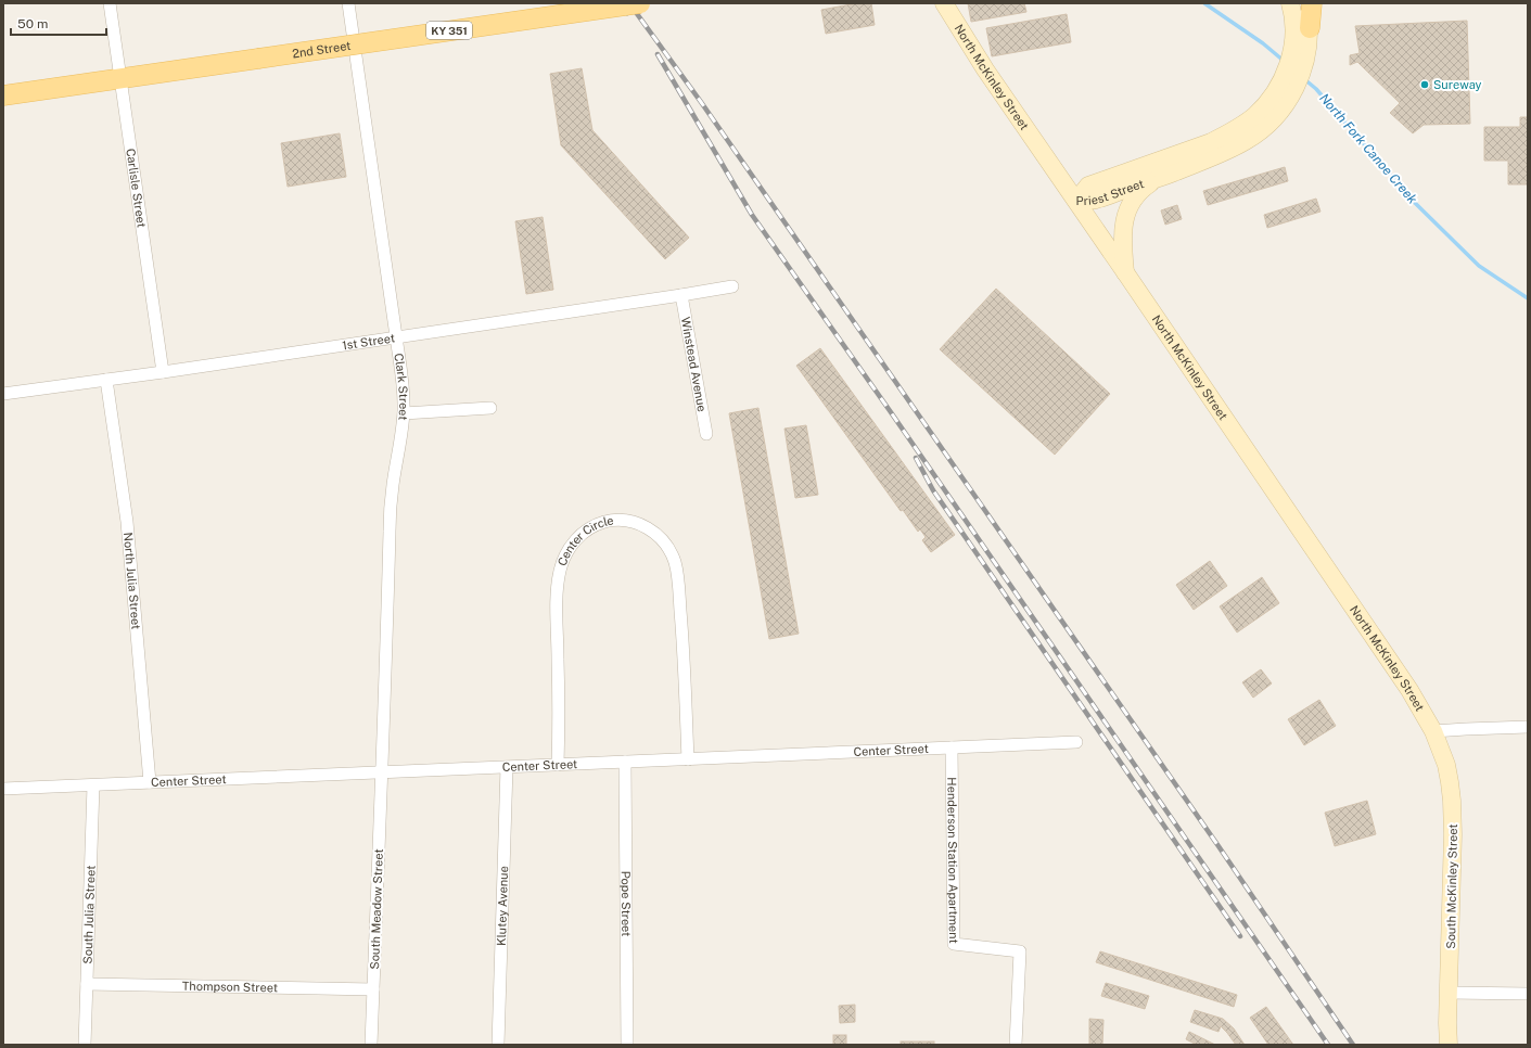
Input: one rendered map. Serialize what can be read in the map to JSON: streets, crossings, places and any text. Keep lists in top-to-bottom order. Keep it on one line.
{"streets":{"main road":["KY 351","2nd Street"],"street":["North McKinley Street","Carlisle Street","Priest Street","1st Street","Winstead Avenue","Clark Street","Center Circle","North Julia Street","Center Street","Henderson Station Apartment","South McKinley Street","Pope Street","Klutey Avenue","South Meadow Street","South Julia Street","Thompson Street"]},"crossings":[["2nd Street","Carlisle Street"],["North McKinley Street","Priest Street"],["North McKinley Street","South McKinley Street"],["Carlisle Street","1st Street"],["1st Street","Winstead Avenue"],["1st Street","Clark Street"],["1st Street","North Julia Street"],["Clark Street","Center Street"],["Clark Street","South Meadow Street"],["Center Circle","Center Street"],["North Julia Street","Center Street"],["Center Street","Henderson Station Apartment"],["Center Street","Pope Street"],["Center Street","Klutey Avenue"],["Center Street","South Meadow Street"],["Center Street","South Julia Street"],["South Meadow Street","Thompson Street"],["South Julia Street","Thompson Street"]],"water":["North Fork Canoe Creek"],"places":["Sureway"],"scale_bar":"50 m"}
